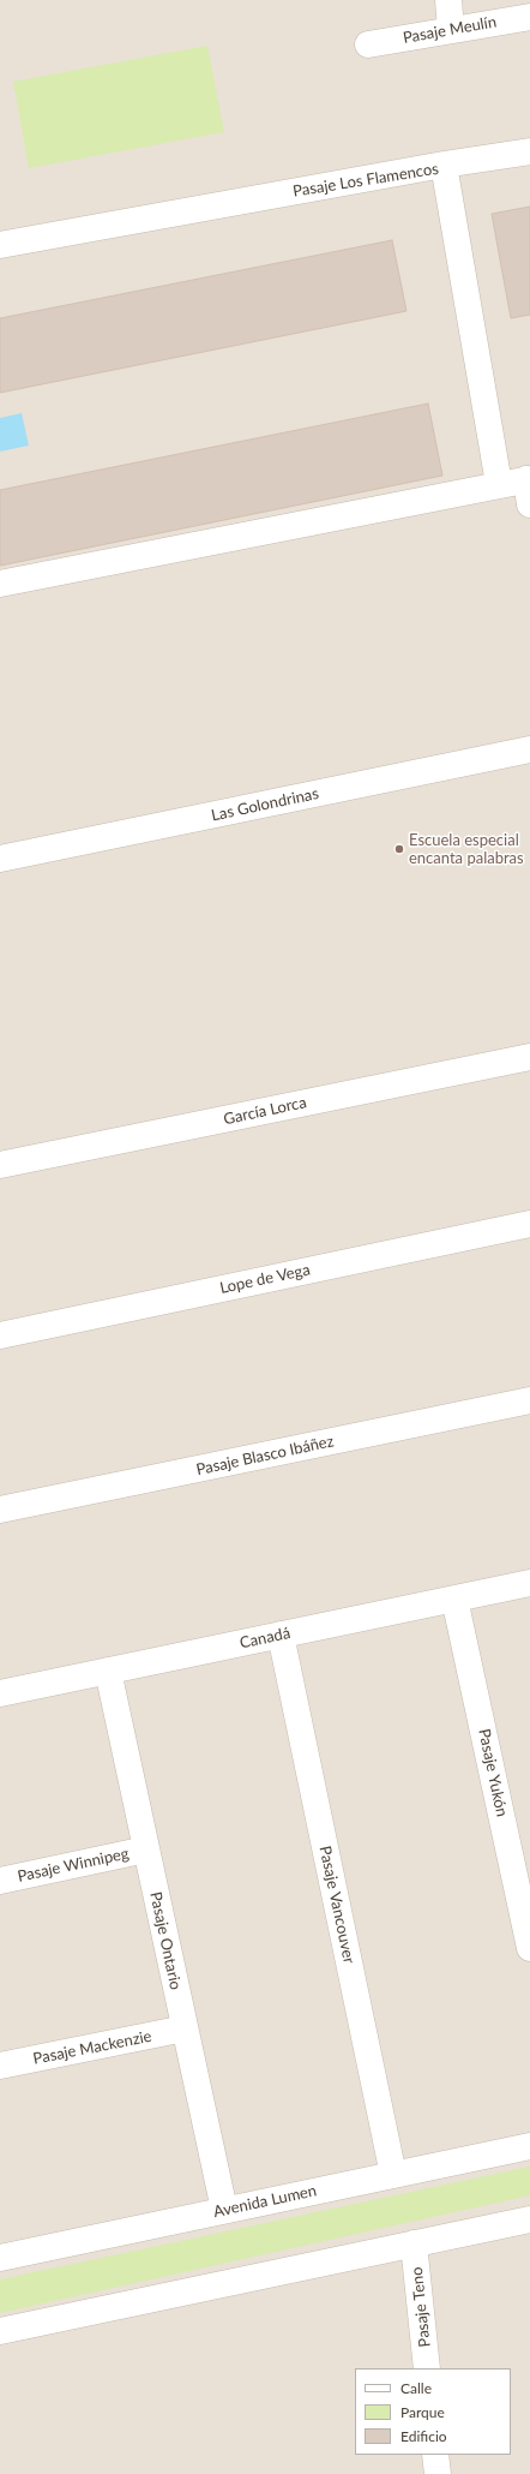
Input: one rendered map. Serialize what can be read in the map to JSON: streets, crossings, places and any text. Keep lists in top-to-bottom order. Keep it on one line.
{"streets":{"street":["Pasaje Meulín","Pasaje Los Flamencos","Las Golondrinas","García Lorca","Lope de Vega","Pasaje Blasco Ibáñez","Canadá","Pasaje Yukón","Pasaje Winnipeg","Pasaje Vancouver","Pasaje Ontario","Pasaje Mackenzie","Avenida Lumen","Pasaje Teno"]},"crossings":[["Canadá","Pasaje Yukón"],["Canadá","Pasaje Vancouver"],["Canadá","Pasaje Ontario"],["Pasaje Winnipeg","Pasaje Ontario"],["Pasaje Vancouver","Avenida Lumen"],["Pasaje Ontario","Pasaje Mackenzie"],["Pasaje Ontario","Avenida Lumen"]],"places":["Escuela especial encanta palabras"],"legend":["Calle","Parque","Edificio"]}
